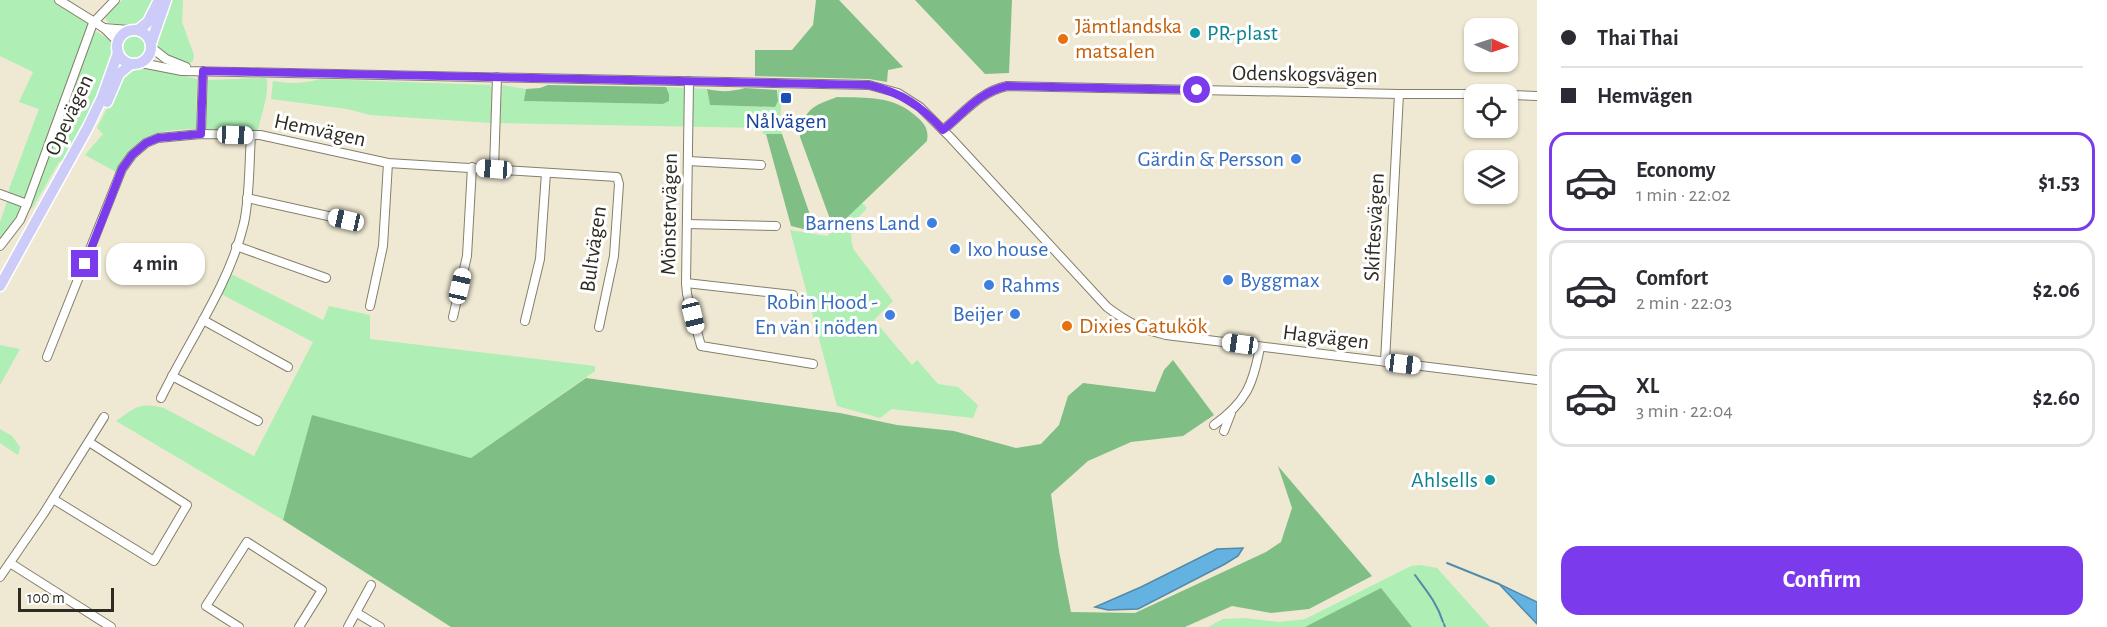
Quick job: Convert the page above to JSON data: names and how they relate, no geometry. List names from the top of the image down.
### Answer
{
  "streets": {
    "main road": ["Opevägen"],
    "street": [
      "Odenskogsvägen",
      "Hemvägen",
      "Mönstervägen",
      "Skiftesvägen",
      "Bultvägen",
      "Hagvägen"
    ]
  },
  "crossings": [
    ["Odenskogsvägen", "Skiftesvägen"],
    ["Odenskogsvägen", "Hagvägen"],
    ["Hemvägen", "Bultvägen"],
    ["Skiftesvägen", "Hagvägen"]
  ],
  "places": {
    "other": [
      "PR-plast",
      "Jämtlandska matsalen",
      "Gärdin & Persson",
      "Barnens Land",
      "Ixo house",
      "Byggmax",
      "Rahms",
      "Beijer",
      "Robin Hood - En vän i nöden",
      "Dixies Gatukök",
      "Ahlsells"
    ],
    "transit": ["Nålvägen"]
  },
  "scale_bar": "100 m",
  "north": "right",
  "page": {
    "banner": ["Thai Thai", "Hemvägen"],
    "list": [
      {
        "name": "Economy",
        "note": "1 min · 22:02",
        "value": "$1.53"
      },
      {
        "name": "Comfort",
        "note": "2 min · 22:03",
        "value": "$2.06"
      },
      {
        "name": "XL",
        "note": "3 min · 22:04",
        "value": "$2.60"
      }
    ],
    "bubble": "4 min",
    "buttons": "Confirm",
    "scale": "100 m"
  }
}
